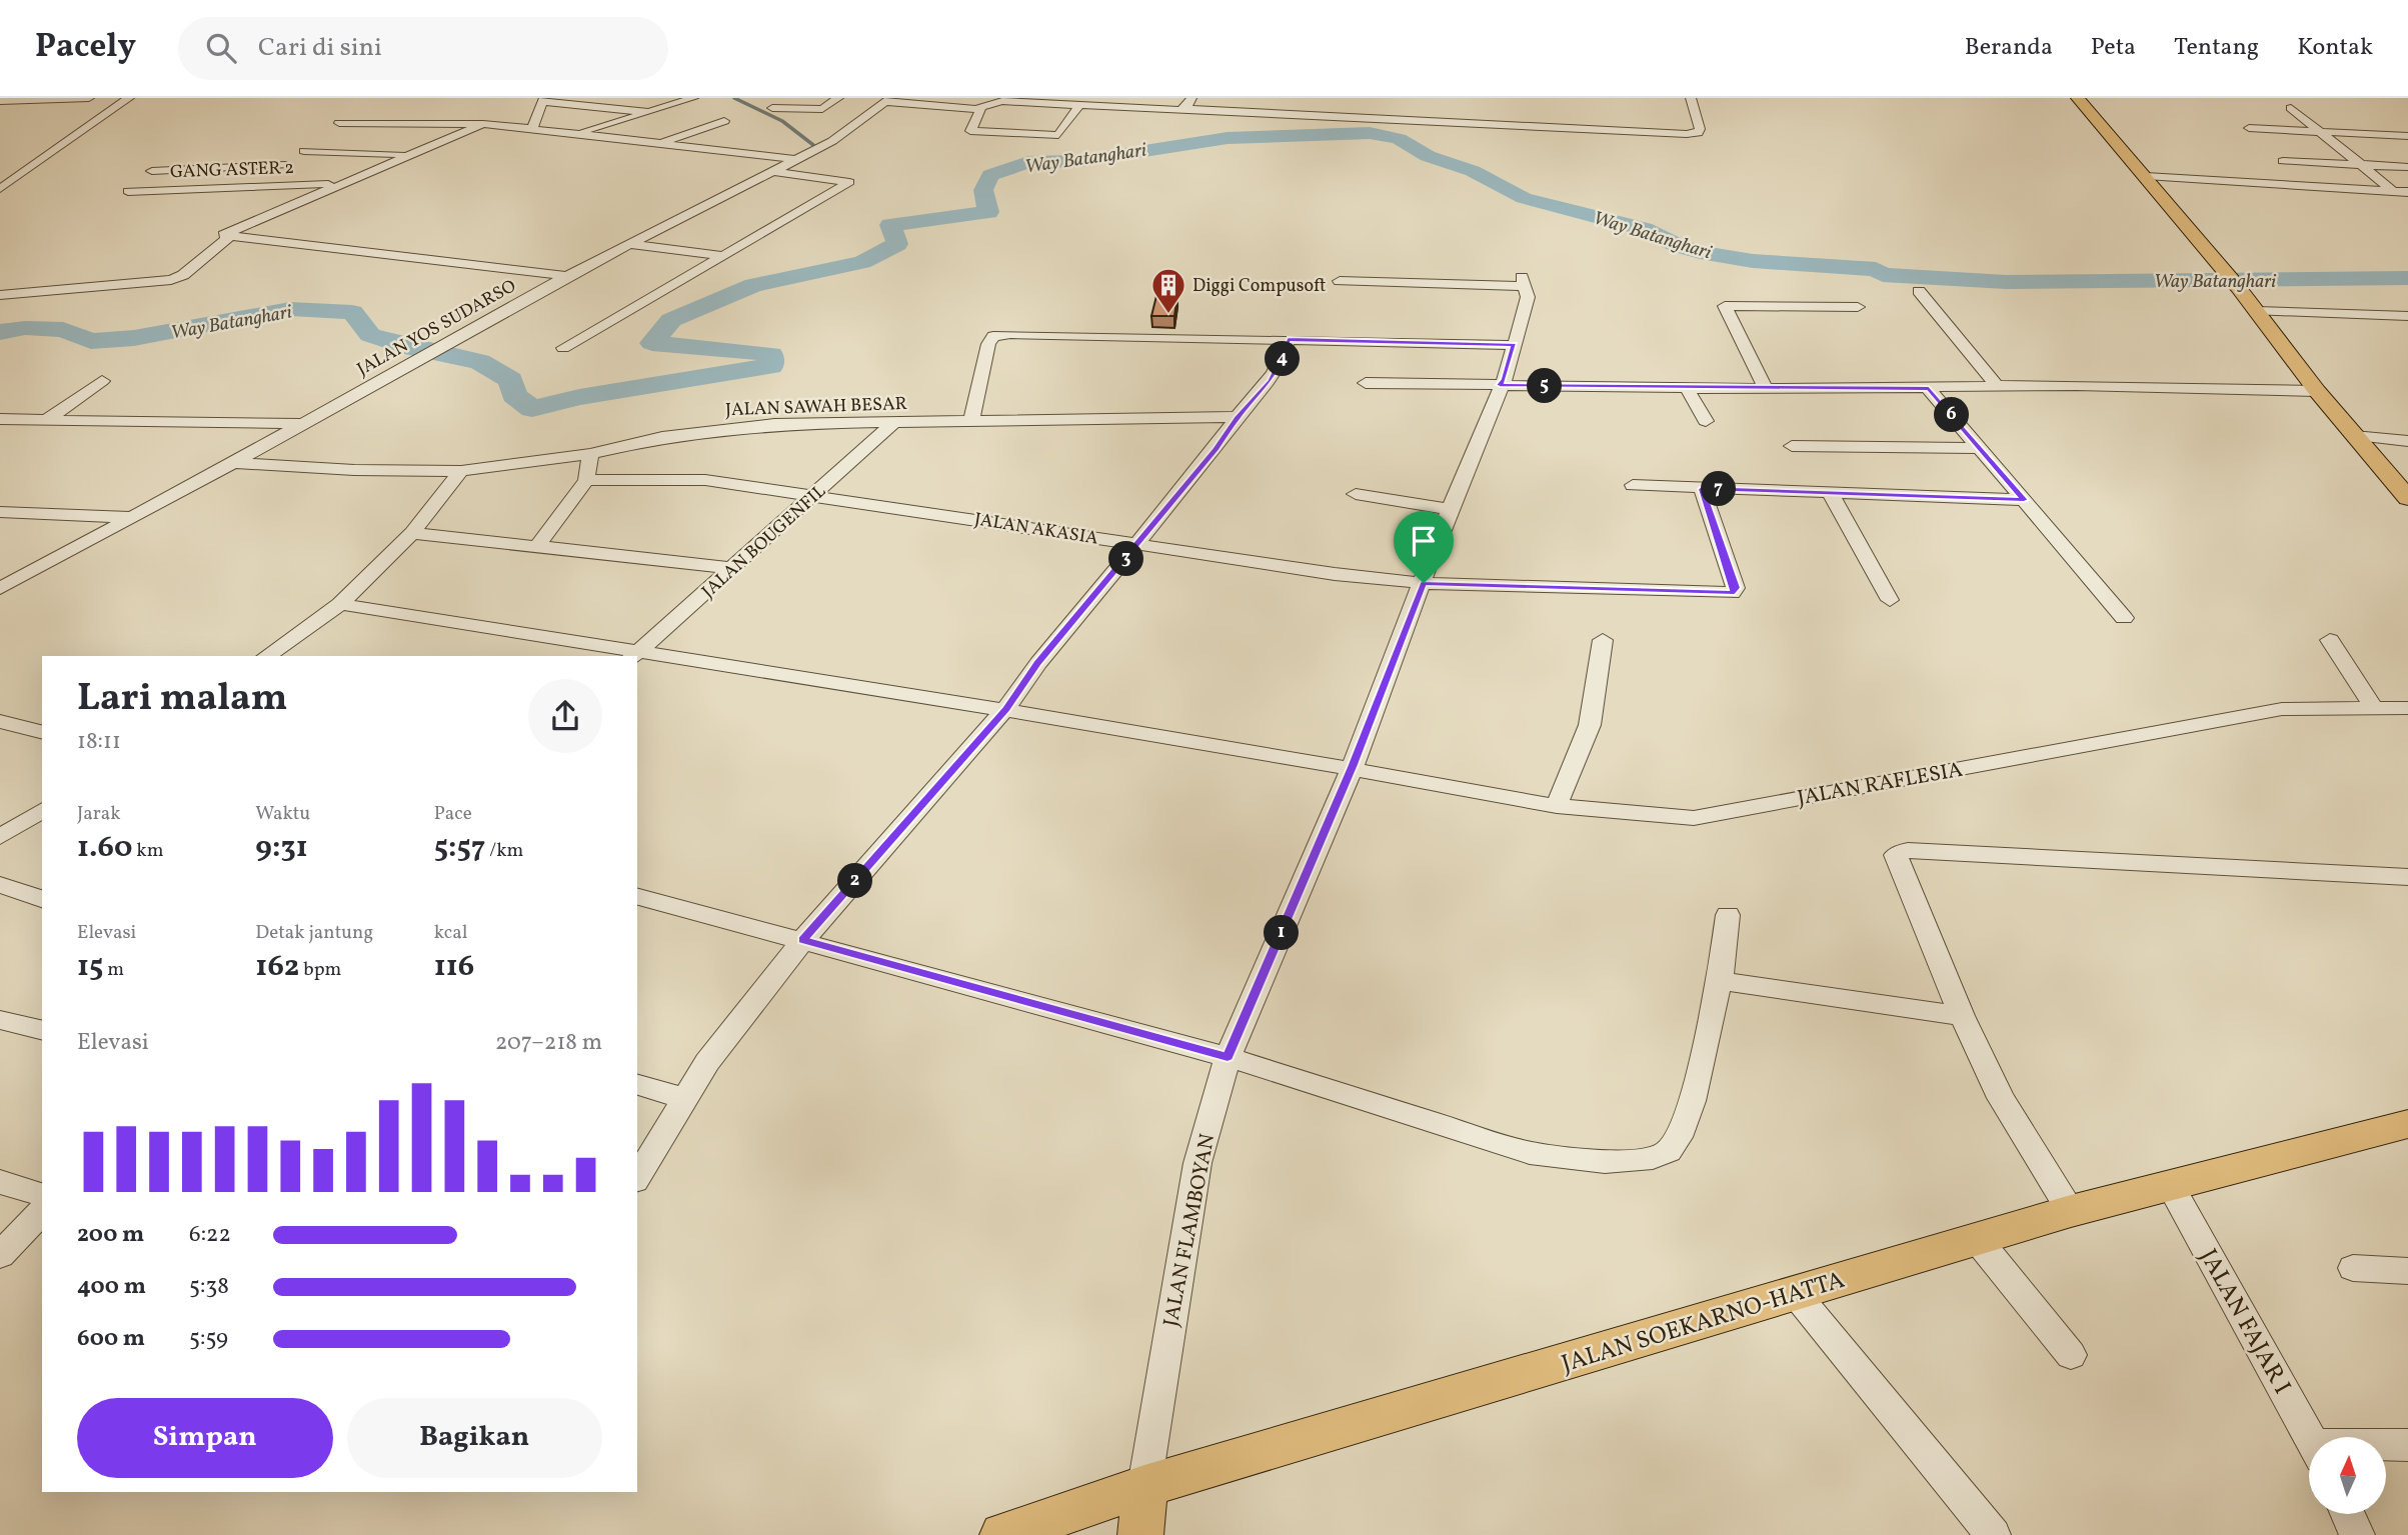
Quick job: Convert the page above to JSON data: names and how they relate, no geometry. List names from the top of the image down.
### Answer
{
  "streets": {
    "main road": ["JALAN SOEKARNO-HATTA"],
    "street": [
      "GANG ASTER 2",
      "JALAN YOS SUDARSO",
      "JALAN SAWAH BESAR",
      "JALAN AKASIA",
      "JALAN BOUGENFIL",
      "JALAN RAFLESIA",
      "JALAN FLAMBOYAN",
      "JALAN FAJAR I"
    ]
  },
  "crossings": [
    ["JALAN YOS SUDARSO", "JALAN SAWAH BESAR"],
    ["JALAN SAWAH BESAR", "JALAN BOUGENFIL"],
    ["JALAN AKASIA", "JALAN BOUGENFIL"],
    ["JALAN AKASIA", "JALAN FLAMBOYAN"],
    ["JALAN BOUGENFIL", "JALAN RAFLESIA"],
    ["JALAN RAFLESIA", "JALAN FLAMBOYAN"],
    ["JALAN FLAMBOYAN", "JALAN SOEKARNO-HATTA"],
    ["JALAN SOEKARNO-HATTA", "JALAN FAJAR I"]
  ],
  "water": ["Way Batanghari"],
  "places": {
    "building": ["Diggi Compusoft"]
  },
  "north": "top",
  "page": {
    "header": "Pacely",
    "search": "Cari di sini",
    "nav": [
      "Beranda",
      "Peta",
      "Tentang",
      "Kontak"
    ],
    "pins": [
      "4",
      "5",
      "6",
      "7",
      "3",
      "2",
      "1"
    ],
    "heading": ["Lari malam", "18:11"],
    "stats": [
      ["Jarak", "1.60 km"],
      ["Waktu", "9:31"],
      ["Pace", "5:57 /km"],
      ["Elevasi", "15 m"],
      ["Detak jantung", "162 bpm"],
      ["kcal", "116"]
    ],
    "chart": ["Elevasi", "207–218 m"],
    "list": [
      {
        "name": "200 m",
        "note": "6:22"
      },
      {
        "name": "400 m",
        "note": "5:38"
      },
      {
        "name": "600 m",
        "note": "5:59"
      }
    ],
    "buttons": ["Simpan", "Bagikan"]
  }
}
